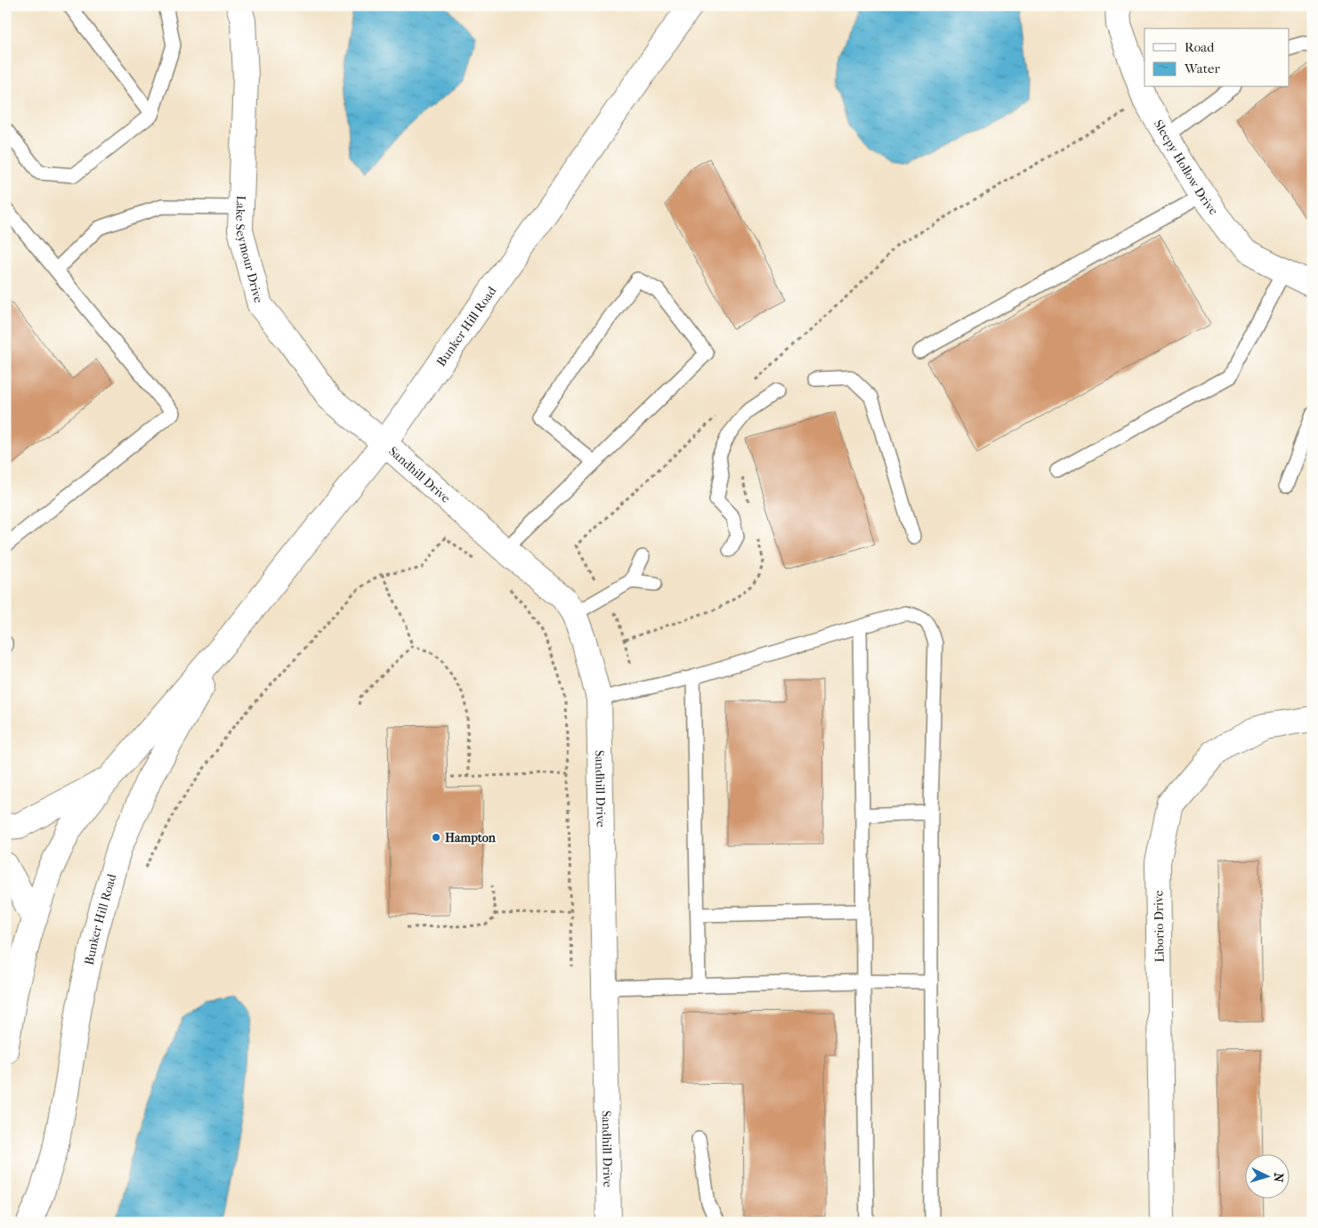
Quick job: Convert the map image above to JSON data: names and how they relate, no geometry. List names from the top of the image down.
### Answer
{
  "streets": {
    "street": [
      "Sleepy Hollow Drive",
      "Lake Seymour Drive",
      "Bunker Hill Road",
      "Sandhill Drive",
      "Liborio Drive"
    ]
  },
  "crossings": [
    ["Lake Seymour Drive", "Bunker Hill Road"],
    ["Lake Seymour Drive", "Sandhill Drive"],
    ["Bunker Hill Road", "Sandhill Drive"]
  ],
  "places": ["Hampton"],
  "legend": ["Road", "Water"],
  "north": "right"
}
